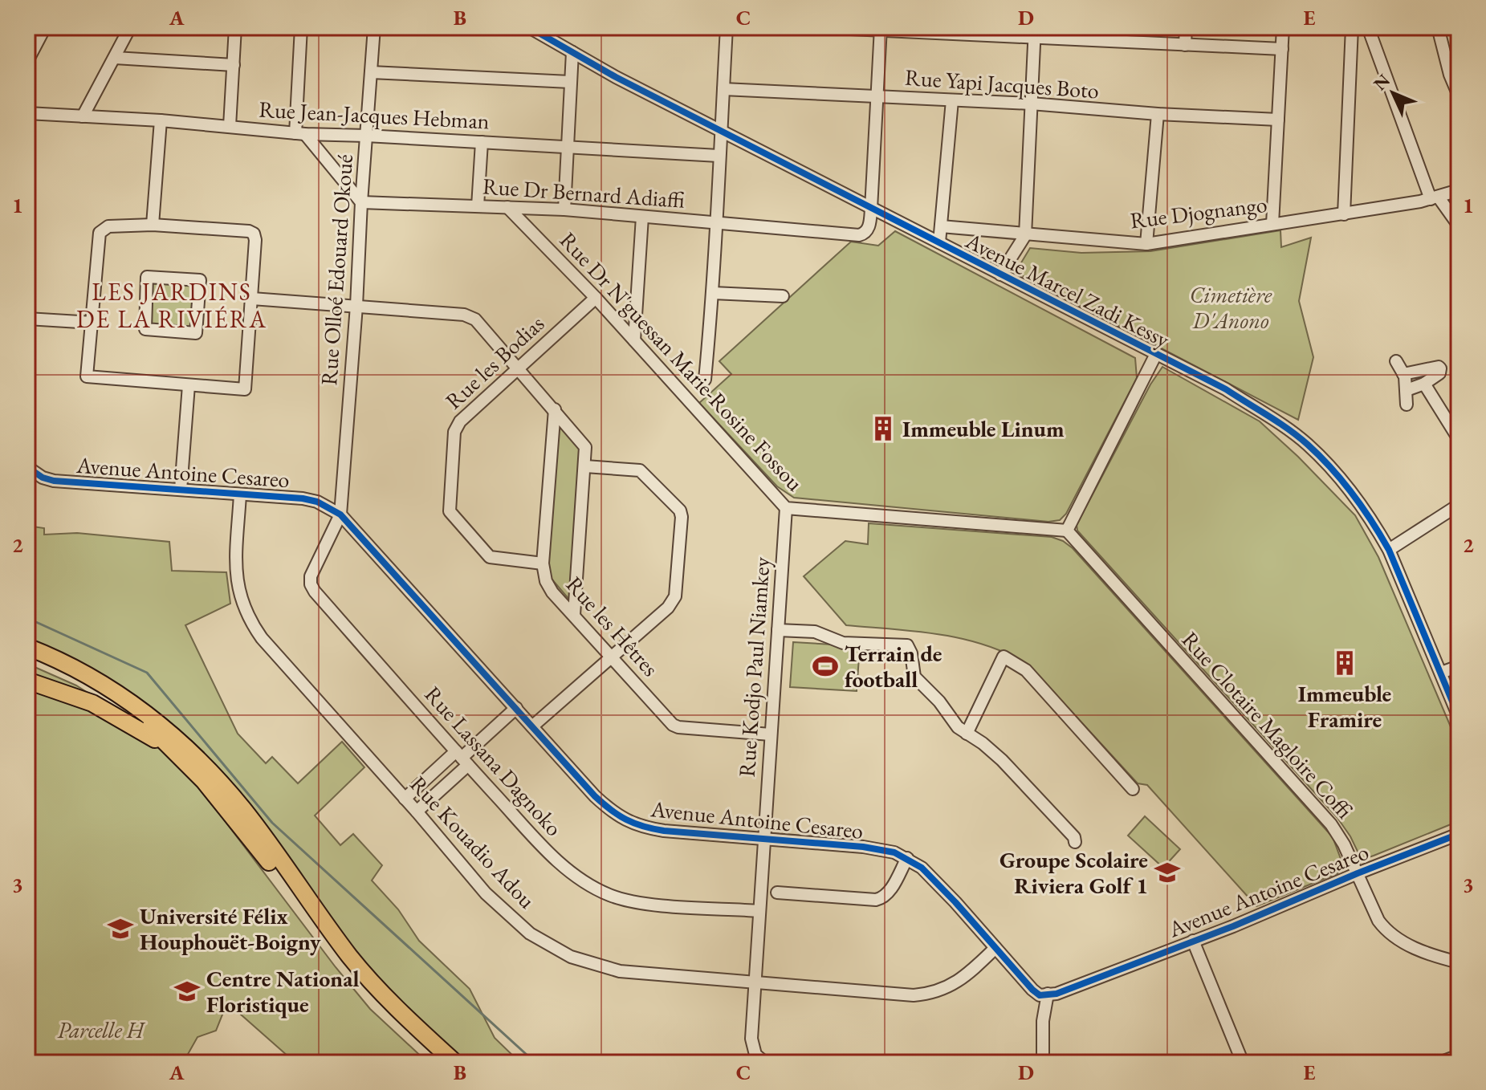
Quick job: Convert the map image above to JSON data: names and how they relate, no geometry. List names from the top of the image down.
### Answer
{
  "streets": {
    "street": [
      "Rue Yapi Jacques Boto",
      "Rue Jean-Jacques Hebman",
      "Rue Dr Bernard Adiaffi",
      "Rue Djognango",
      "Rue Olloé Edouard Okoué",
      "Avenue Marcel Zadi Kessy",
      "Rue Dr N'guessan Marie-Rosine Fossou",
      "Rue les Bodias",
      "Avenue Antoine Cesareo",
      "Rue les Hêtres",
      "Rue Kodjo Paul Niamkey",
      "Rue Clotaire Magloire Coffi",
      "Rue Lassana Dagnoko",
      "Rue Kouadio Adou"
    ]
  },
  "crossings": [
    ["Rue Jean-Jacques Hebman", "Rue Olloé Edouard Okoué"],
    ["Rue Dr Bernard Adiaffi", "Rue Olloé Edouard Okoué"],
    ["Rue Dr Bernard Adiaffi", "Avenue Marcel Zadi Kessy"],
    ["Rue Dr Bernard Adiaffi", "Rue Dr N'guessan Marie-Rosine Fossou"],
    ["Rue Olloé Edouard Okoué", "Avenue Antoine Cesareo"],
    ["Rue Olloé Edouard Okoué", "Rue Lassana Dagnoko"],
    ["Rue Dr N'guessan Marie-Rosine Fossou", "Rue les Bodias"],
    ["Rue Dr N'guessan Marie-Rosine Fossou", "Rue Kodjo Paul Niamkey"],
    ["Rue Dr N'guessan Marie-Rosine Fossou", "Rue Clotaire Magloire Coffi"],
    ["Rue les Bodias", "Rue les Hêtres"],
    ["Avenue Antoine Cesareo", "Rue Kodjo Paul Niamkey"],
    ["Avenue Antoine Cesareo", "Rue Clotaire Magloire Coffi"],
    ["Avenue Antoine Cesareo", "Rue Lassana Dagnoko"],
    ["Avenue Antoine Cesareo", "Rue Kouadio Adou"],
    ["Rue les Hêtres", "Rue Kodjo Paul Niamkey"],
    ["Rue Kodjo Paul Niamkey", "Rue Lassana Dagnoko"],
    ["Rue Kodjo Paul Niamkey", "Rue Kouadio Adou"]
  ],
  "districts": ["LES JARDINS DE LA RIVIÉRA"],
  "parks": ["Cimetière D'Anono", "Parcelle H"],
  "places": {
    "building": ["Immeuble Linum", "Immeuble Framire"],
    "sports": ["Terrain de football"],
    "school or university": ["Groupe Scolaire Riviera Golf 1", "Université Félix Houphouët-Boigny", "Centre National Floristique"]
  },
  "north": "top left",
  "grid": {
    "columns": [
      "A",
      "B",
      "C",
      "D",
      "E"
    ],
    "rows": ["1", "2", "3"]
  }
}
